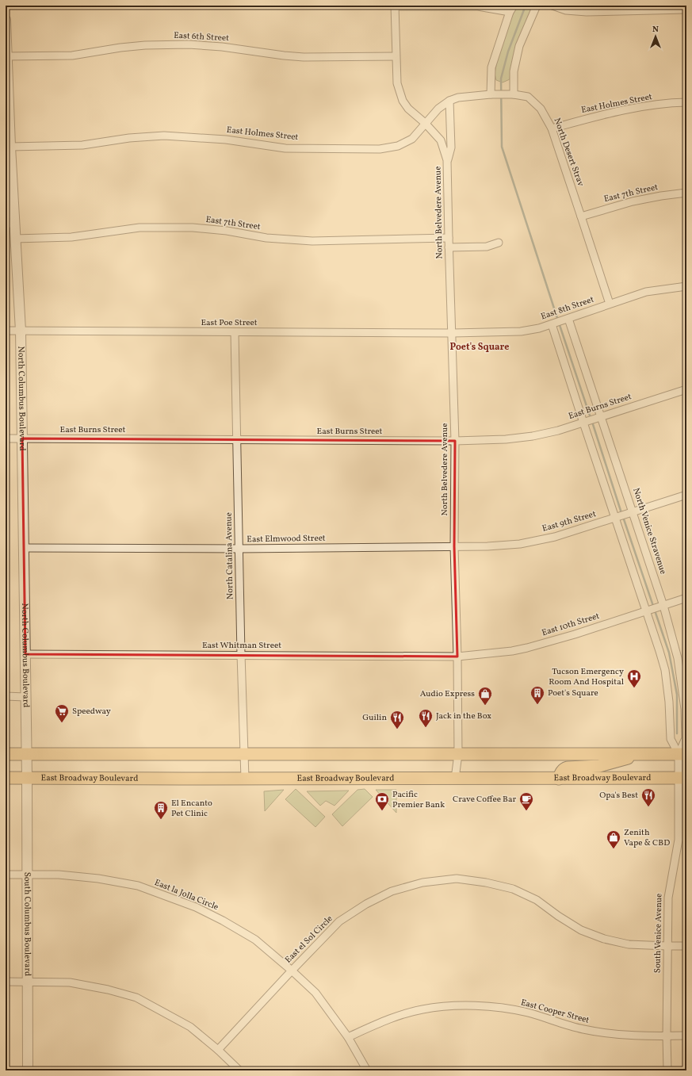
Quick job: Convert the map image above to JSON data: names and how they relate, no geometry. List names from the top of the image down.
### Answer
{
  "streets": {
    "main road": ["East Broadway Boulevard"],
    "street": [
      "East 6th Street",
      "East Holmes Street",
      "North Desert Strav",
      "East 7th Street",
      "North Belvedere Avenue",
      "East 8th Street",
      "East Poe Street",
      "North Columbus Boulevard",
      "East Burns Street",
      "East 9th Street",
      "North Venice Stravenue",
      "East Elmwood Street",
      "North Catalina Avenue",
      "East 10th Street",
      "East Whitman Street",
      "East la Jolla Circle",
      "South Columbus Boulevard",
      "South Venice Avenue",
      "East el Sol Circle",
      "East Cooper Street"
    ]
  },
  "crossings": [
    ["East 6th Street", "North Belvedere Avenue"],
    ["East 6th Street", "North Columbus Boulevard"],
    ["East Holmes Street", "North Desert Strav"],
    ["East Holmes Street", "North Belvedere Avenue"],
    ["East Holmes Street", "North Columbus Boulevard"],
    ["North Desert Strav", "East 7th Street"],
    ["North Desert Strav", "East 8th Street"],
    ["East 7th Street", "North Belvedere Avenue"],
    ["East 7th Street", "North Columbus Boulevard"],
    ["North Belvedere Avenue", "East 8th Street"],
    ["North Belvedere Avenue", "East Poe Street"],
    ["North Belvedere Avenue", "East Burns Street"],
    ["North Belvedere Avenue", "East 9th Street"],
    ["North Belvedere Avenue", "East Elmwood Street"],
    ["North Belvedere Avenue", "East 10th Street"],
    ["North Belvedere Avenue", "East Whitman Street"],
    ["North Belvedere Avenue", "East Broadway Boulevard"],
    ["East 8th Street", "East Poe Street"],
    ["East 8th Street", "North Venice Stravenue"],
    ["East Poe Street", "North Columbus Boulevard"],
    ["East Poe Street", "North Catalina Avenue"],
    ["North Columbus Boulevard", "East Burns Street"],
    ["North Columbus Boulevard", "East Elmwood Street"],
    ["North Columbus Boulevard", "East Whitman Street"],
    ["North Columbus Boulevard", "East Broadway Boulevard"],
    ["North Columbus Boulevard", "South Columbus Boulevard"],
    ["East Burns Street", "North Venice Stravenue"],
    ["East Burns Street", "North Catalina Avenue"],
    ["East 9th Street", "North Venice Stravenue"],
    ["East 9th Street", "East Elmwood Street"],
    ["North Venice Stravenue", "East 10th Street"],
    ["North Venice Stravenue", "East Broadway Boulevard"],
    ["North Venice Stravenue", "South Venice Avenue"],
    ["East Elmwood Street", "North Catalina Avenue"],
    ["North Catalina Avenue", "East Whitman Street"],
    ["North Catalina Avenue", "East Broadway Boulevard"],
    ["East 10th Street", "East Whitman Street"],
    ["East Broadway Boulevard", "South Columbus Boulevard"],
    ["East Broadway Boulevard", "South Venice Avenue"],
    ["East la Jolla Circle", "South Columbus Boulevard"],
    ["East la Jolla Circle", "East el Sol Circle"],
    ["East la Jolla Circle", "East Cooper Street"],
    ["South Venice Avenue", "East el Sol Circle"],
    ["South Venice Avenue", "East Cooper Street"]
  ],
  "districts": ["Poet's Square"],
  "places": {
    "hospital": ["Tucson Emergency Room And Hospital"],
    "building": ["Poet's Square", "El Encanto Pet Clinic"],
    "shop": ["Audio Express", "Zenith Vape & CBD"],
    "supermarket": ["Speedway"],
    "restaurant": ["Jack in the Box", "Guilin", "Opa's Best"],
    "bank": ["Pacific Premier Bank"],
    "cafe": ["Crave Coffee Bar"]
  },
  "north": "top"
}
